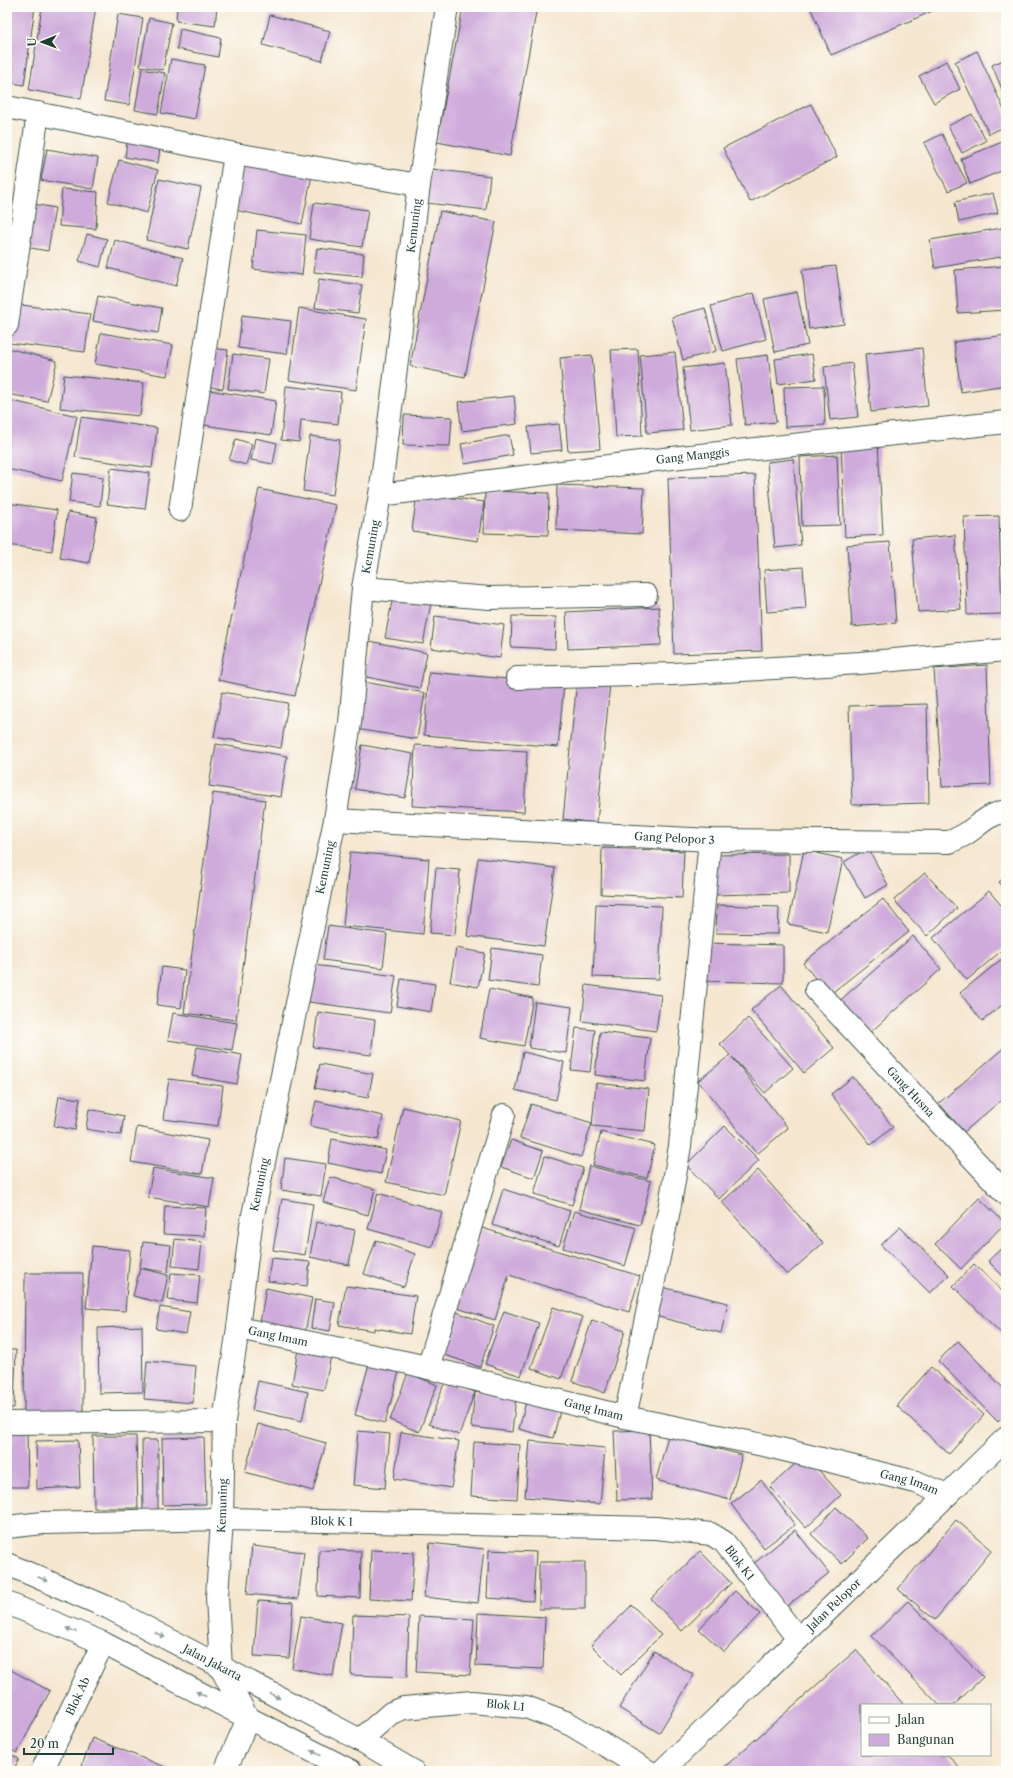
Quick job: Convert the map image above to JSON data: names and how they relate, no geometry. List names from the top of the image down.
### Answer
{
  "streets": {
    "street": [
      "Kemuning",
      "Gang Manggis",
      "Gang Pelopor 3",
      "Gang Husna",
      "Gang Imam",
      "Blok K 1",
      "Blok K1",
      "Jalan Pelopor",
      "Jalan Jakarta",
      "Blok Ab",
      "Blok L1"
    ]
  },
  "crossings": [
    ["Kemuning", "Gang Manggis"],
    ["Kemuning", "Gang Pelopor 3"],
    ["Kemuning", "Gang Imam"],
    ["Kemuning", "Blok K 1"],
    ["Kemuning", "Jalan Jakarta"],
    ["Gang Imam", "Jalan Pelopor"],
    ["Blok K 1", "Blok K1"],
    ["Blok K1", "Jalan Pelopor"],
    ["Jalan Jakarta", "Blok L1"]
  ],
  "legend": ["Jalan", "Bangunan"],
  "scale_bar": "20 m",
  "north": "left"
}
